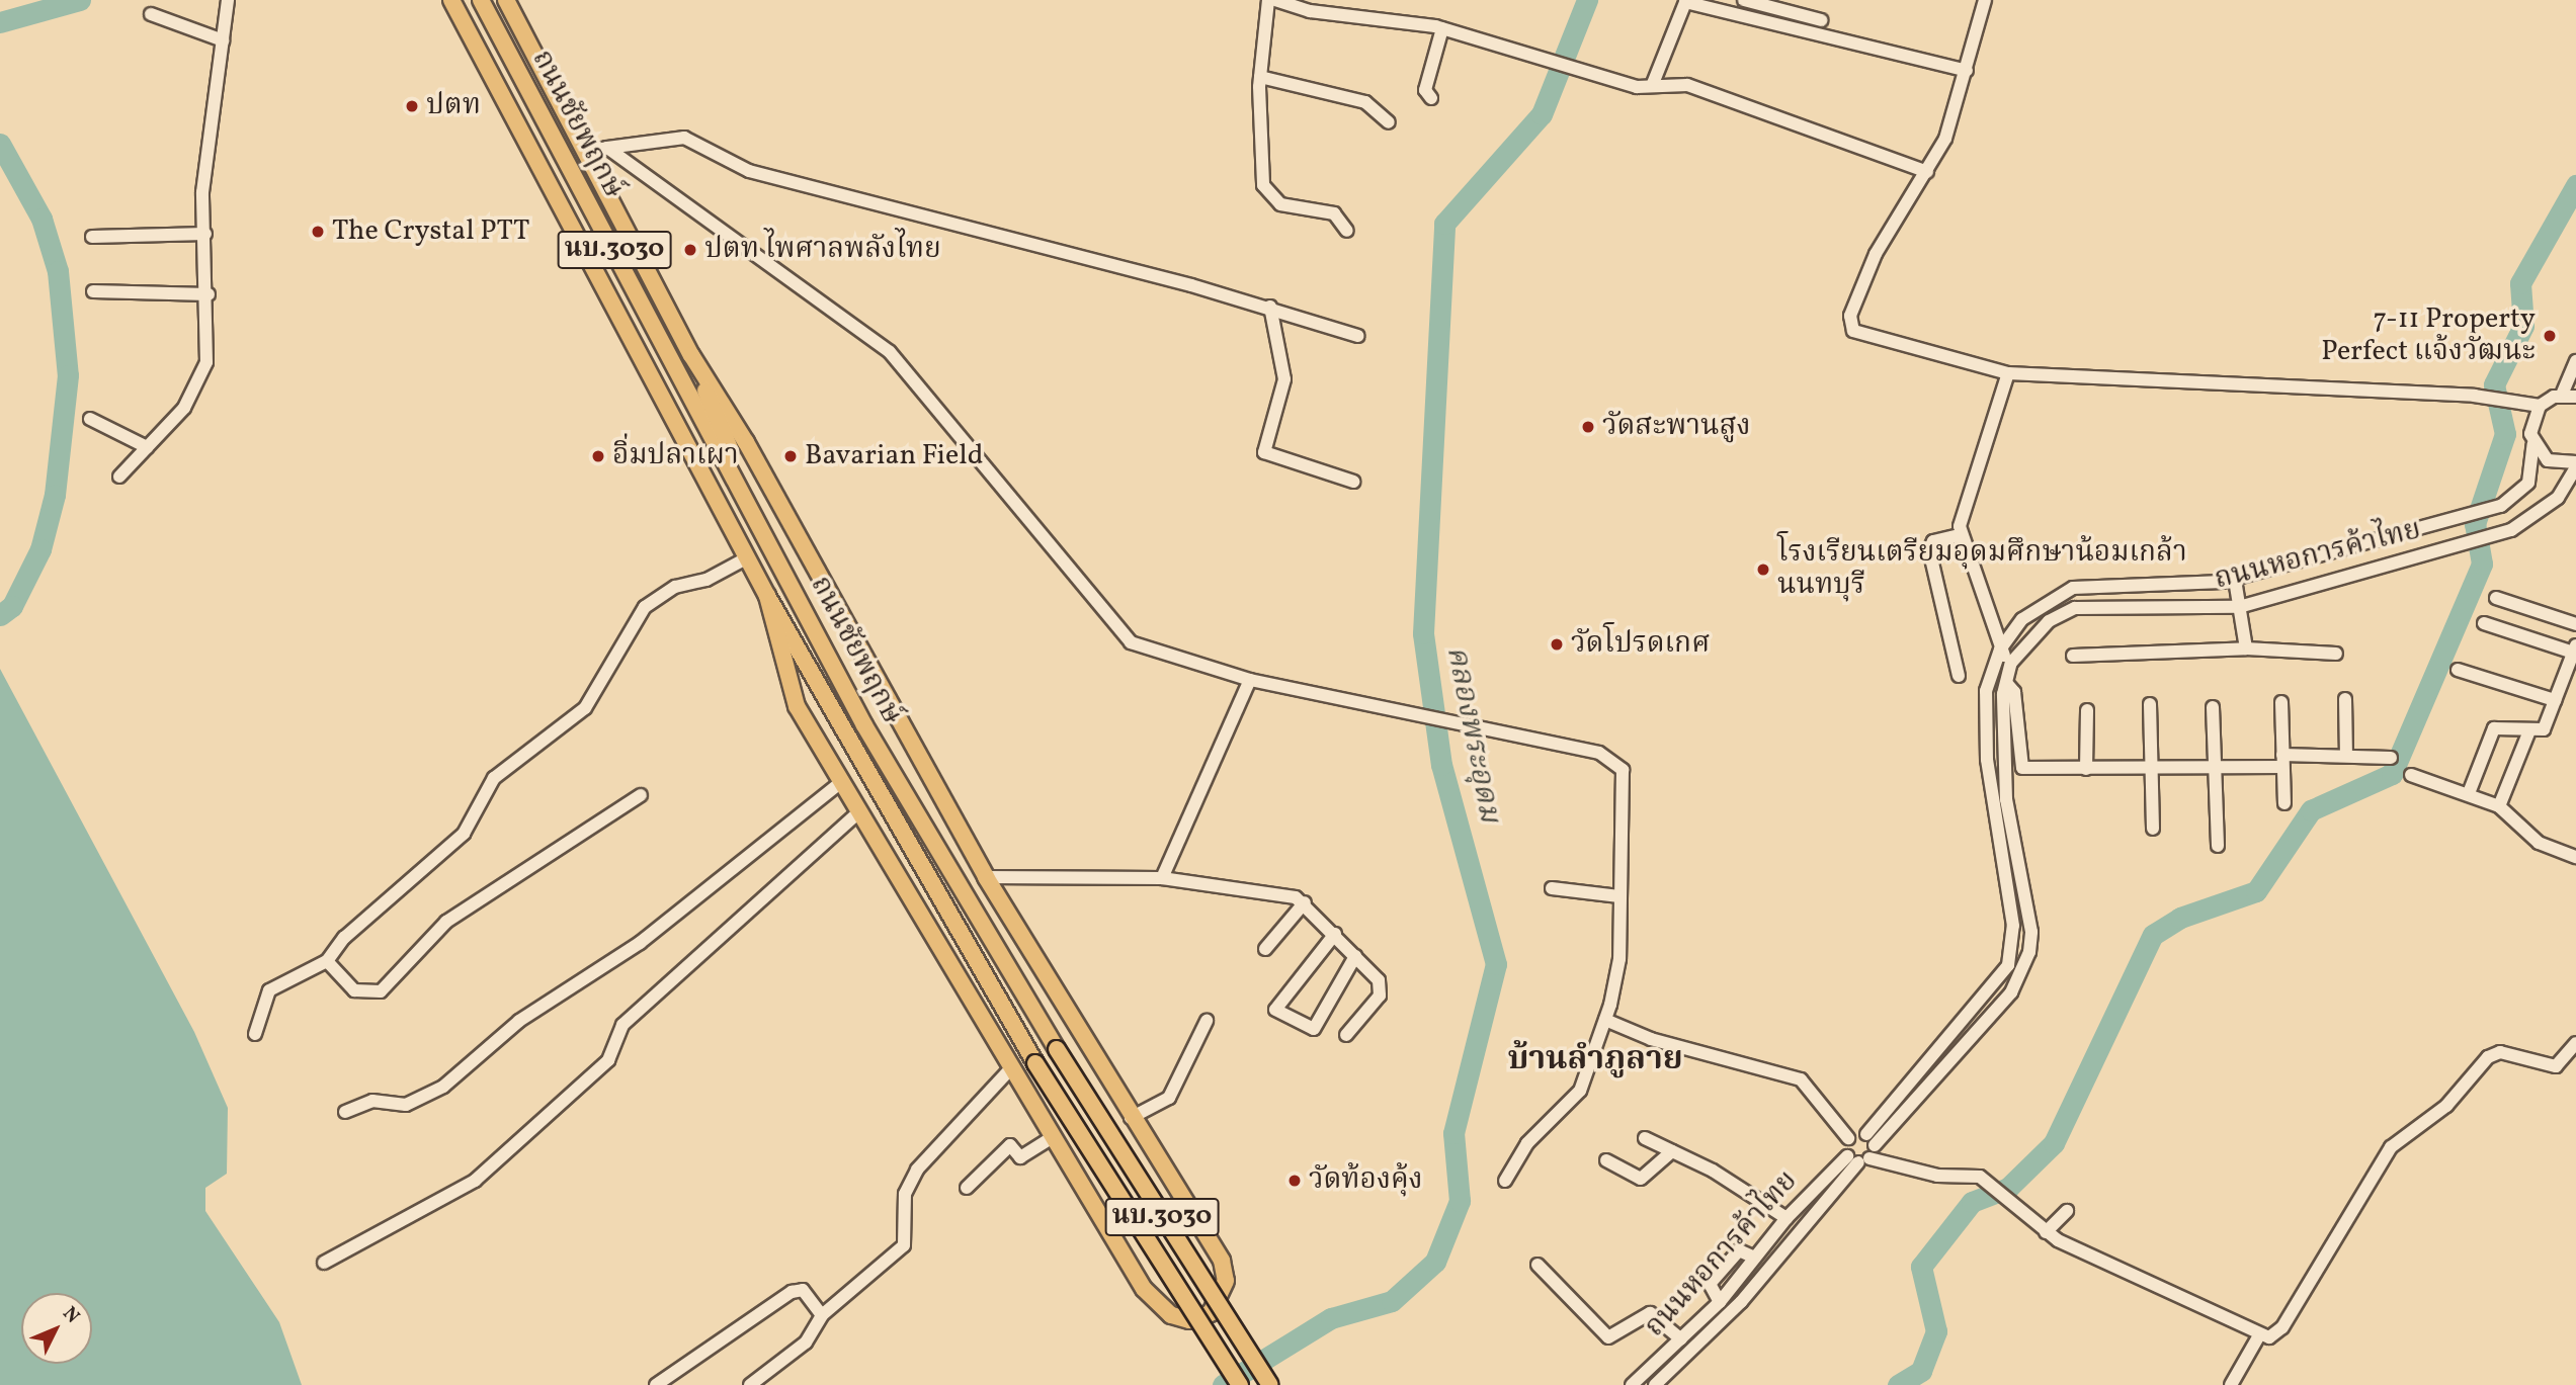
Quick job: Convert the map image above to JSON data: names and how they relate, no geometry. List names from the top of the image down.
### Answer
{
  "streets": {
    "main road": ["ถนนชัยพฤกษ์", "นบ.3030"],
    "street": ["ถนนหอการค้าไทย"]
  },
  "districts": ["บ้านลำภูลาย"],
  "water": ["คลองพระอุดม"],
  "places": [
    "ปตท",
    "The Crystal PTT",
    "ปตท ไพศาลพลังไทย",
    "7-11 Property Perfect แจ้งวัฒนะ",
    "วัดสะพานสูง",
    "อิ่มปลาเผา",
    "Bavarian Field",
    "โรงเรียนเตรียมอุดมศึกษาน้อมเกล้า นนทบุรี",
    "วัดโปรดเกศ",
    "วัดท้องคุ้ง"
  ],
  "north": "top right"
}
